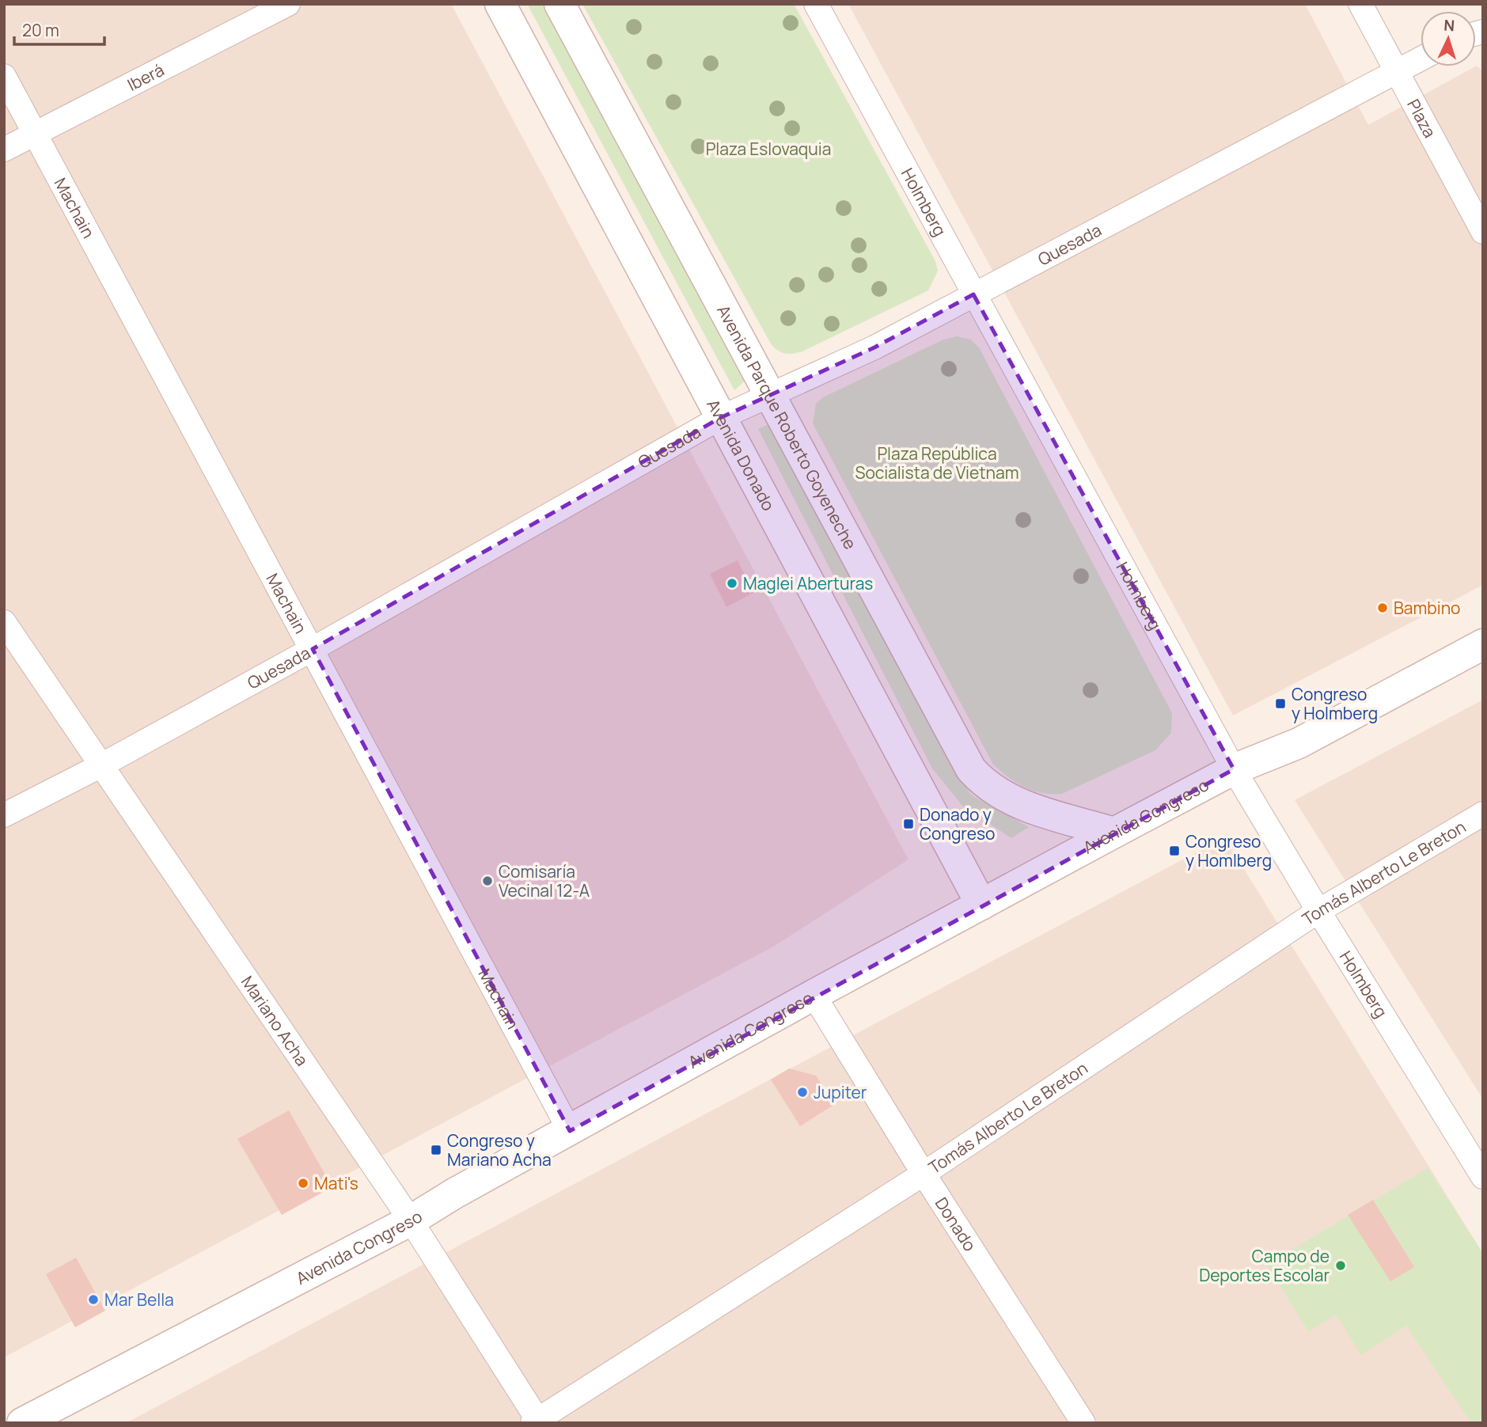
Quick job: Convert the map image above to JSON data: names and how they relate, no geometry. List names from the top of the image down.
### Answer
{
  "streets": {
    "main road": ["Avenida Parque Roberto Goyeneche", "Avenida Donado", "Avenida Congreso"],
    "street": [
      "Iberá",
      "Plaza",
      "Holmberg",
      "Machain",
      "Quesada",
      "Tomás Alberto Le Breton",
      "Mariano Acha",
      "Donado"
    ]
  },
  "crossings": [
    ["Iberá", "Machain"],
    ["Plaza", "Quesada"],
    ["Holmberg", "Quesada"],
    ["Holmberg", "Avenida Congreso"],
    ["Holmberg", "Tomás Alberto Le Breton"],
    ["Machain", "Quesada"],
    ["Machain", "Avenida Congreso"],
    ["Quesada", "Avenida Parque Roberto Goyeneche"],
    ["Quesada", "Avenida Donado"],
    ["Quesada", "Mariano Acha"],
    ["Avenida Parque Roberto Goyeneche", "Avenida Congreso"],
    ["Avenida Donado", "Avenida Congreso"],
    ["Avenida Congreso", "Mariano Acha"],
    ["Avenida Congreso", "Donado"],
    ["Tomás Alberto Le Breton", "Mariano Acha"],
    ["Tomás Alberto Le Breton", "Donado"]
  ],
  "parks": ["Plaza Eslovaquia", "Plaza República Socialista de Vietnam"],
  "places": {
    "other": [
      "Maglei Aberturas",
      "Bambino",
      "Comisaría Vecinal 12-A",
      "Jupiter",
      "Mati's",
      "Campo de Deportes Escolar",
      "Mar Bella"
    ],
    "transit": [
      "Congreso y Holmberg",
      "Donado y Congreso",
      "Congreso y Homlberg",
      "Congreso y Mariano Acha"
    ]
  },
  "scale_bar": "20 m",
  "north": "top"
}
